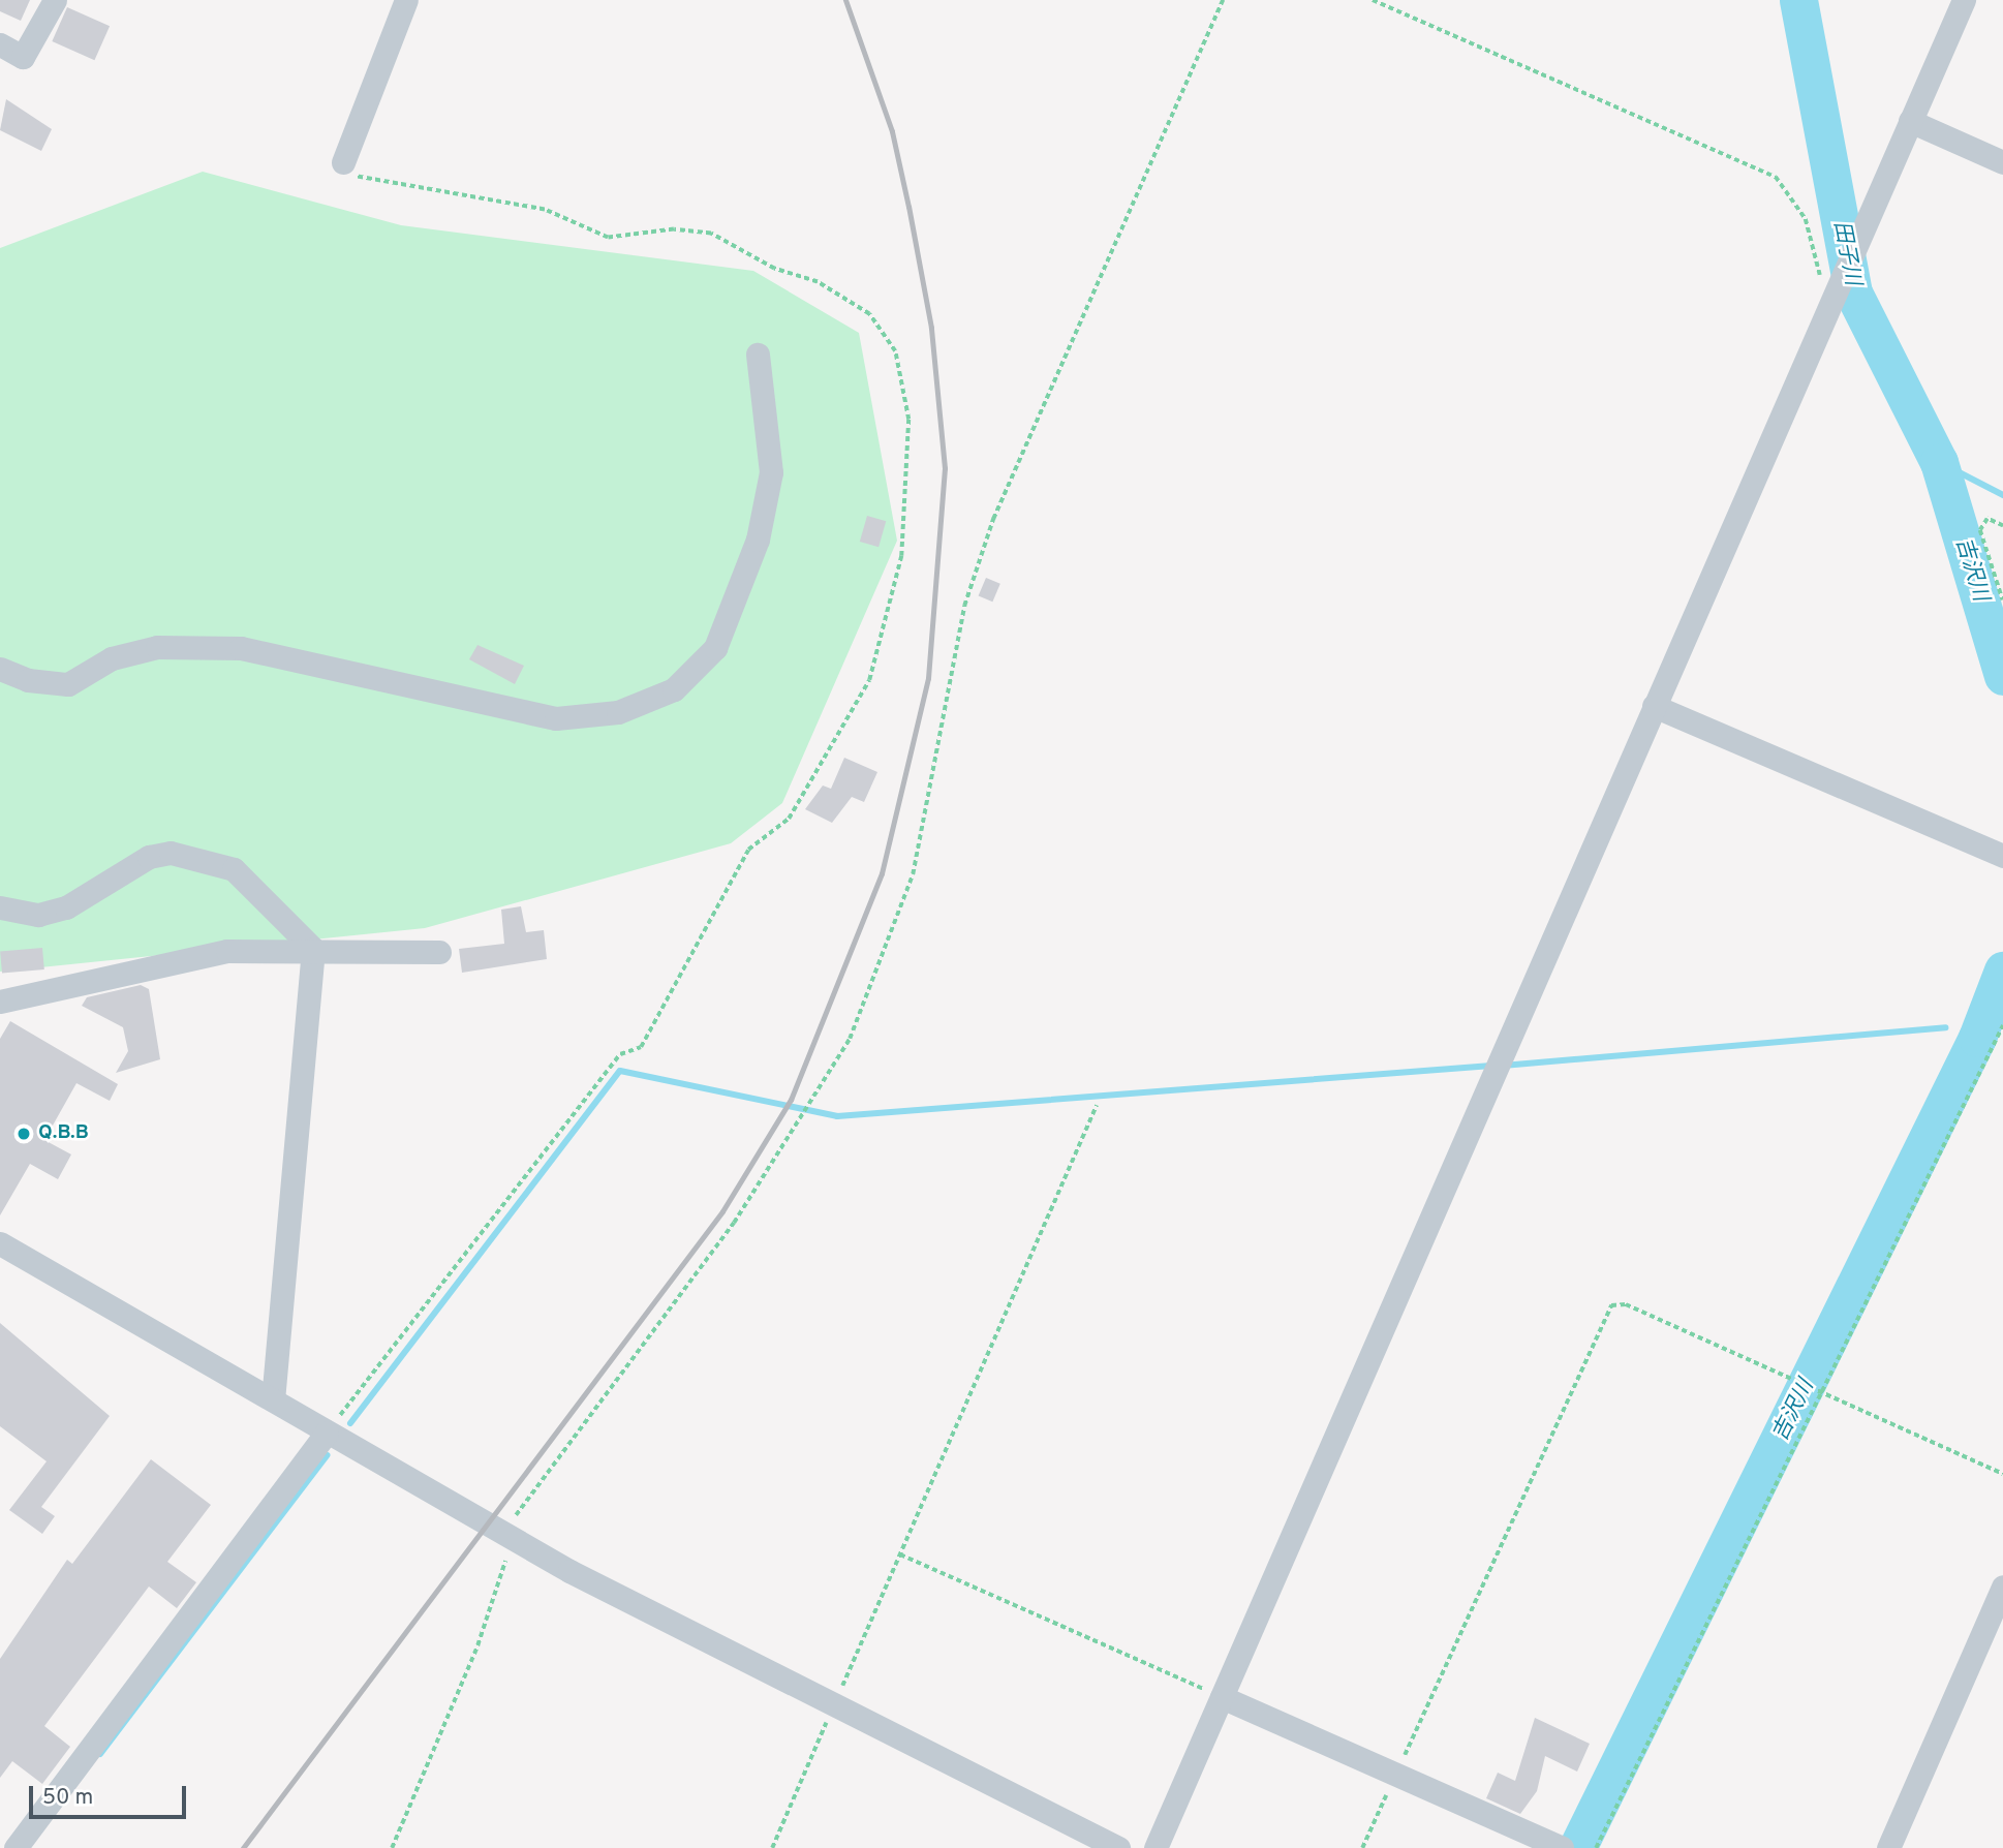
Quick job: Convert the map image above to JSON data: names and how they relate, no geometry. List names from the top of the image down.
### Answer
{
  "water": ["田子川", "吉沢川"],
  "places": ["Q.B.B"],
  "scale_bar": "50 m"
}
